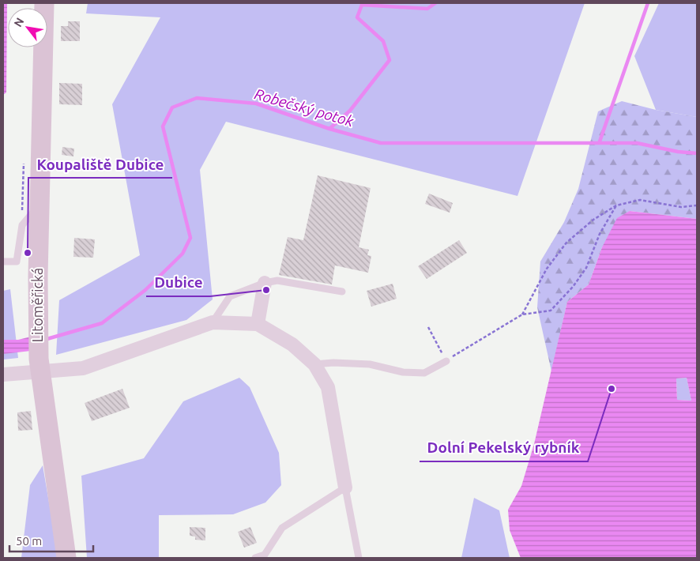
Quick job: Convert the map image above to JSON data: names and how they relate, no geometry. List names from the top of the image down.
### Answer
{
  "streets": {
    "street": ["Litoměřická"]
  },
  "water": ["Robečský potok"],
  "places": ["Koupaliště Dubice", "Dubice", "Dolní Pekelský rybník"],
  "scale_bar": "50 m",
  "north": "top left"
}
